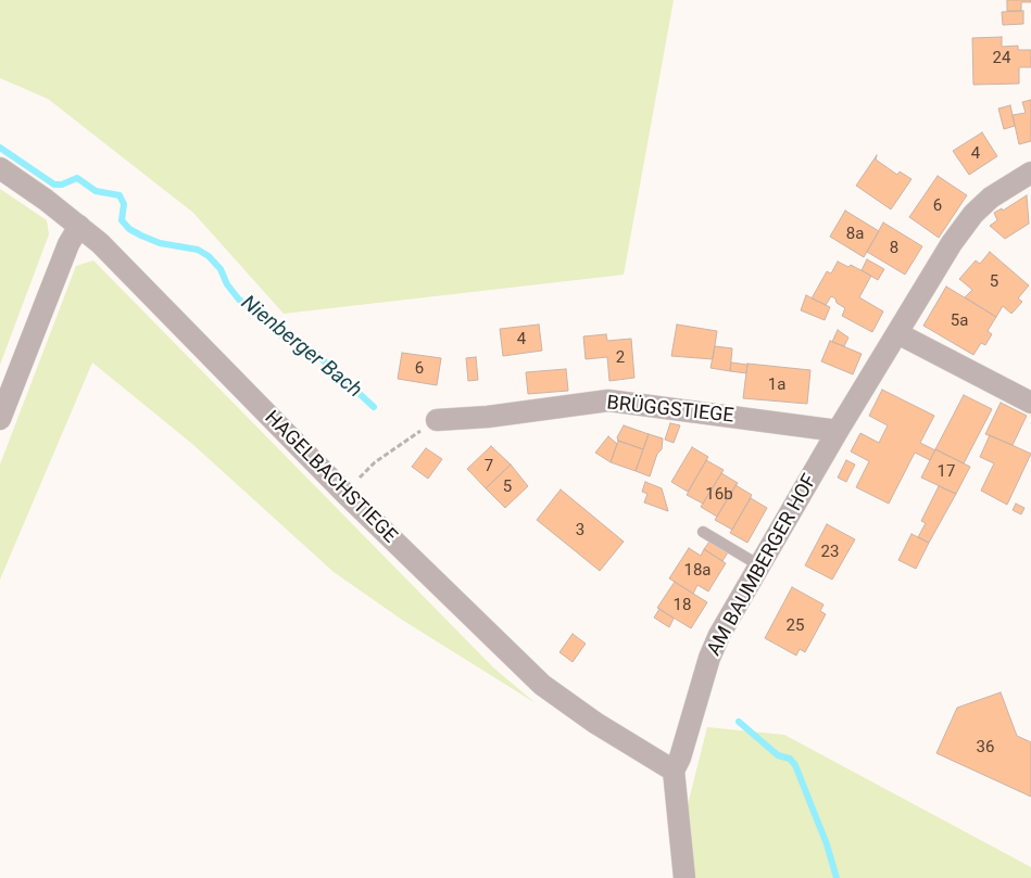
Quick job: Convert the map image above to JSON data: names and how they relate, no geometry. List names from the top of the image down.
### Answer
{
  "streets": {
    "street": ["BRÜGGSTIEGE", "HAGELBACHSTIEGE", "AM BAUMBERGER HOF"]
  },
  "crossings": [
    ["BRÜGGSTIEGE", "AM BAUMBERGER HOF"],
    ["HAGELBACHSTIEGE", "AM BAUMBERGER HOF"]
  ],
  "water": ["Nienberger Bach"],
  "house_numbers": [
    "24",
    "4",
    "6",
    "8a",
    "8",
    "5",
    "5a",
    "4",
    "2",
    "6",
    "1a",
    "7",
    "17",
    "5",
    "16b",
    "3",
    "23",
    "18a",
    "18",
    "25",
    "36"
  ]
}
